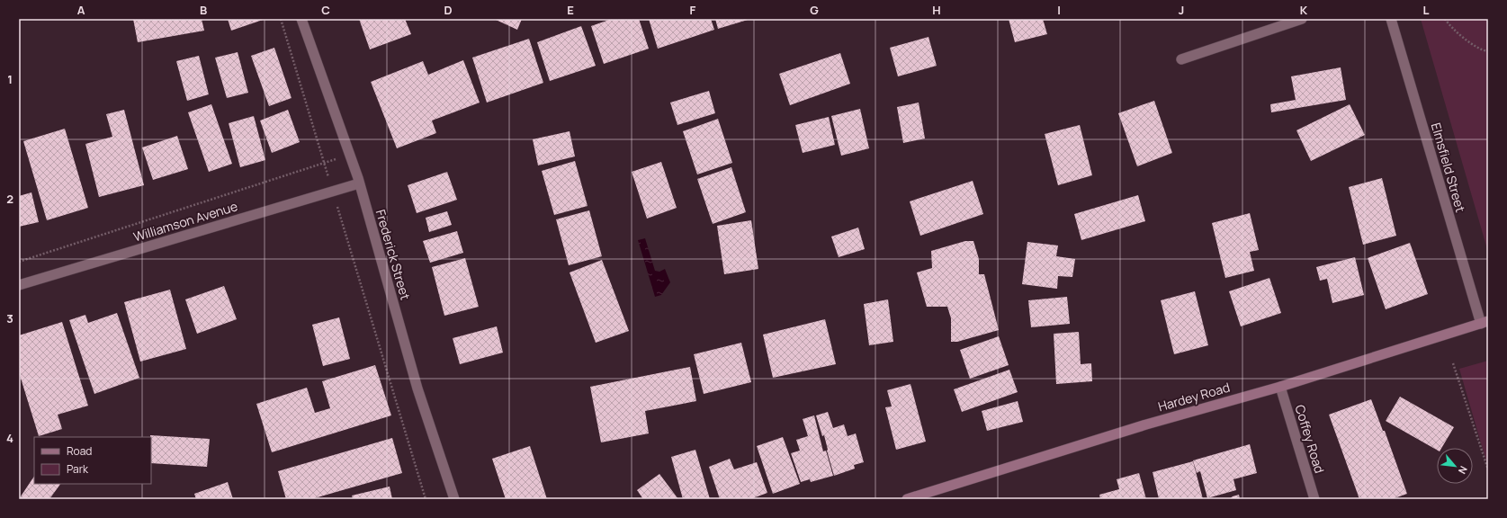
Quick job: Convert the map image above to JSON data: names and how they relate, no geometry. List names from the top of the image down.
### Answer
{
  "streets": {
    "main road": ["Hardey Road"],
    "street": [
      "Elmsfield Street",
      "Williamson Avenue",
      "Frederick Street",
      "Coffey Road"
    ]
  },
  "crossings": [
    ["Elmsfield Street", "Hardey Road"],
    ["Williamson Avenue", "Frederick Street"],
    ["Hardey Road", "Coffey Road"]
  ],
  "legend": ["Road", "Park"],
  "north": "bottom right",
  "grid": {
    "columns": [
      "A",
      "B",
      "C",
      "D",
      "E",
      "F",
      "G",
      "H",
      "I",
      "J",
      "K",
      "L"
    ],
    "rows": [
      "1",
      "2",
      "3",
      "4"
    ]
  }
}
